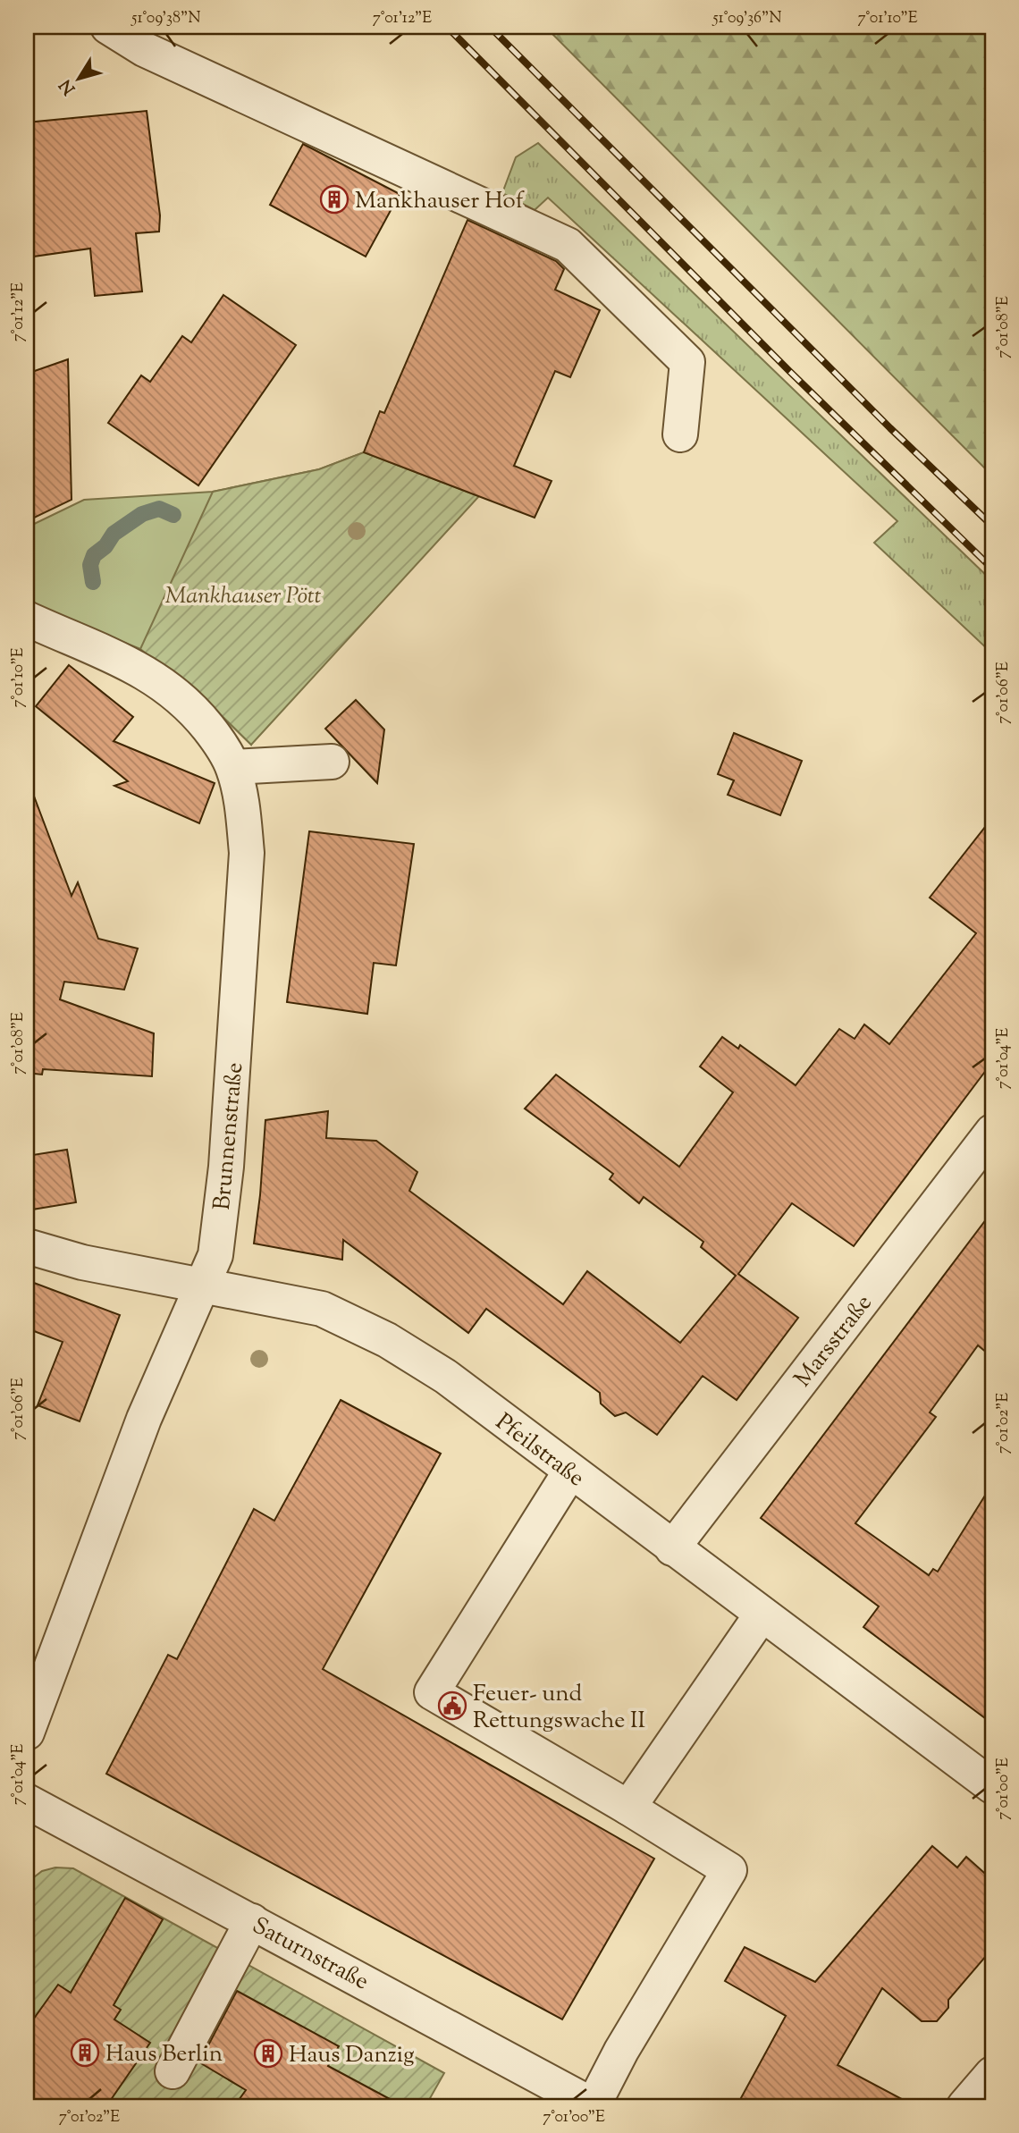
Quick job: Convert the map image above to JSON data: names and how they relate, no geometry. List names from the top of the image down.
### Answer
{
  "streets": {
    "street": [
      "Brunnenstraße",
      "Marsstraße",
      "Pfeilstraße",
      "Saturnstraße"
    ]
  },
  "crossings": [
    ["Brunnenstraße", "Pfeilstraße"],
    ["Marsstraße", "Pfeilstraße"]
  ],
  "parks": ["Mankhauser Pött"],
  "places": {
    "building": ["Mankhauser Hof", "Haus Berlin", "Haus Danzig"],
    "public building": ["Feuer- und Rettungswache II"]
  },
  "north": "bottom left",
  "coordinates": [
    "51°09'38\"N",
    "7°01'12\"E",
    "51°09'36\"N",
    "7°01'10\"E",
    "7°01'08\"E",
    "7°01'06\"E",
    "7°01'04\"E",
    "7°01'02\"E",
    "7°01'00\"E"
  ]
}
